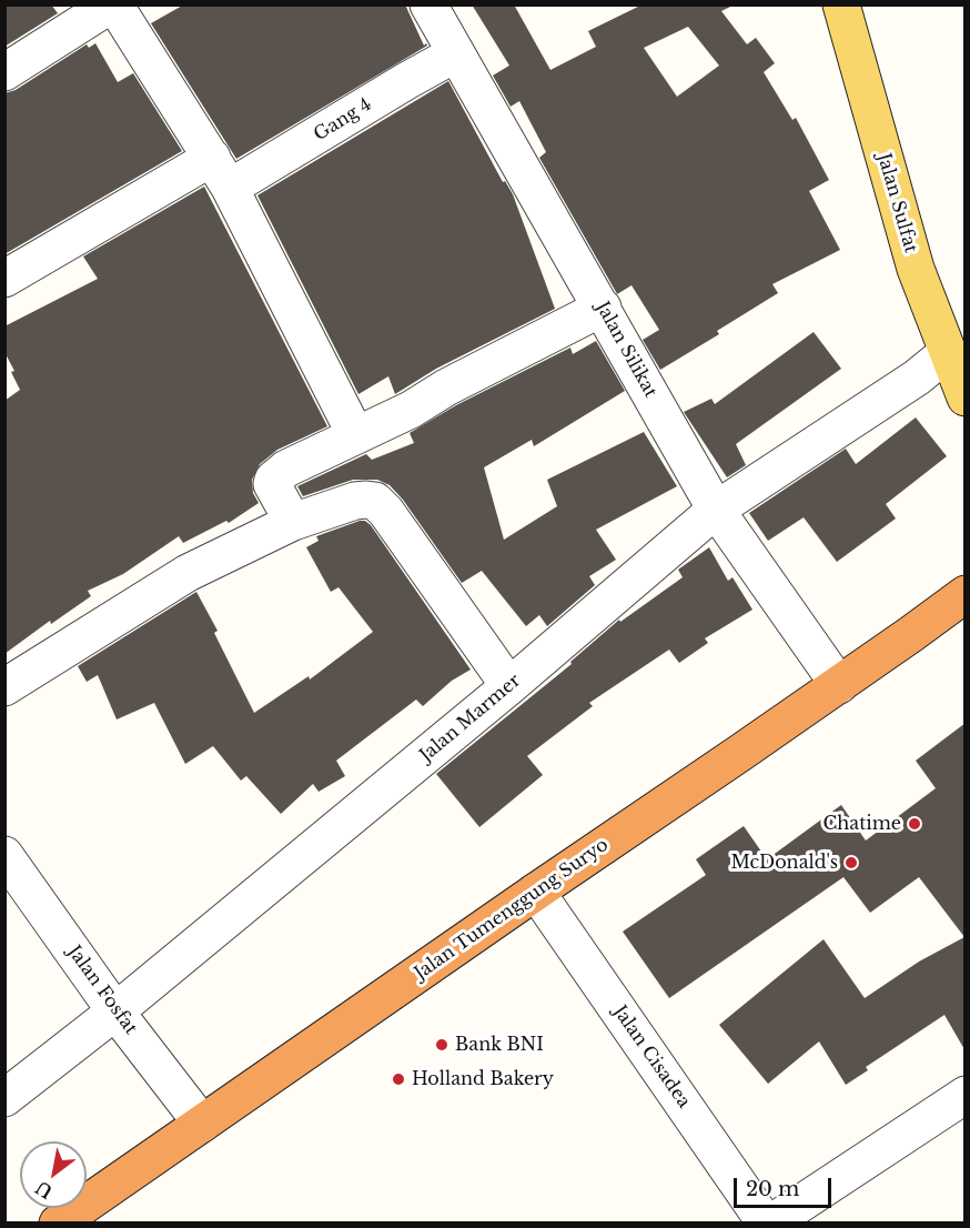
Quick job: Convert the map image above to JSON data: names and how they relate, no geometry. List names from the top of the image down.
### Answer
{
  "streets": {
    "highway": ["Jalan Tumenggung Suryo"],
    "main road": ["Jalan Sulfat"],
    "street": [
      "Gang 4",
      "Jalan Silikat",
      "Jalan Marmer",
      "Jalan Fosfat",
      "Jalan Cisadea"
    ]
  },
  "crossings": [
    ["Gang 4", "Jalan Silikat"],
    ["Jalan Sulfat", "Jalan Marmer"],
    ["Jalan Silikat", "Jalan Marmer"],
    ["Jalan Silikat", "Jalan Tumenggung Suryo"],
    ["Jalan Marmer", "Jalan Fosfat"],
    ["Jalan Tumenggung Suryo", "Jalan Fosfat"],
    ["Jalan Tumenggung Suryo", "Jalan Cisadea"]
  ],
  "places": [
    "Chatime",
    "McDonald's",
    "Bank BNI",
    "Holland Bakery"
  ],
  "scale_bar": "20 m",
  "north": "bottom left"
}
